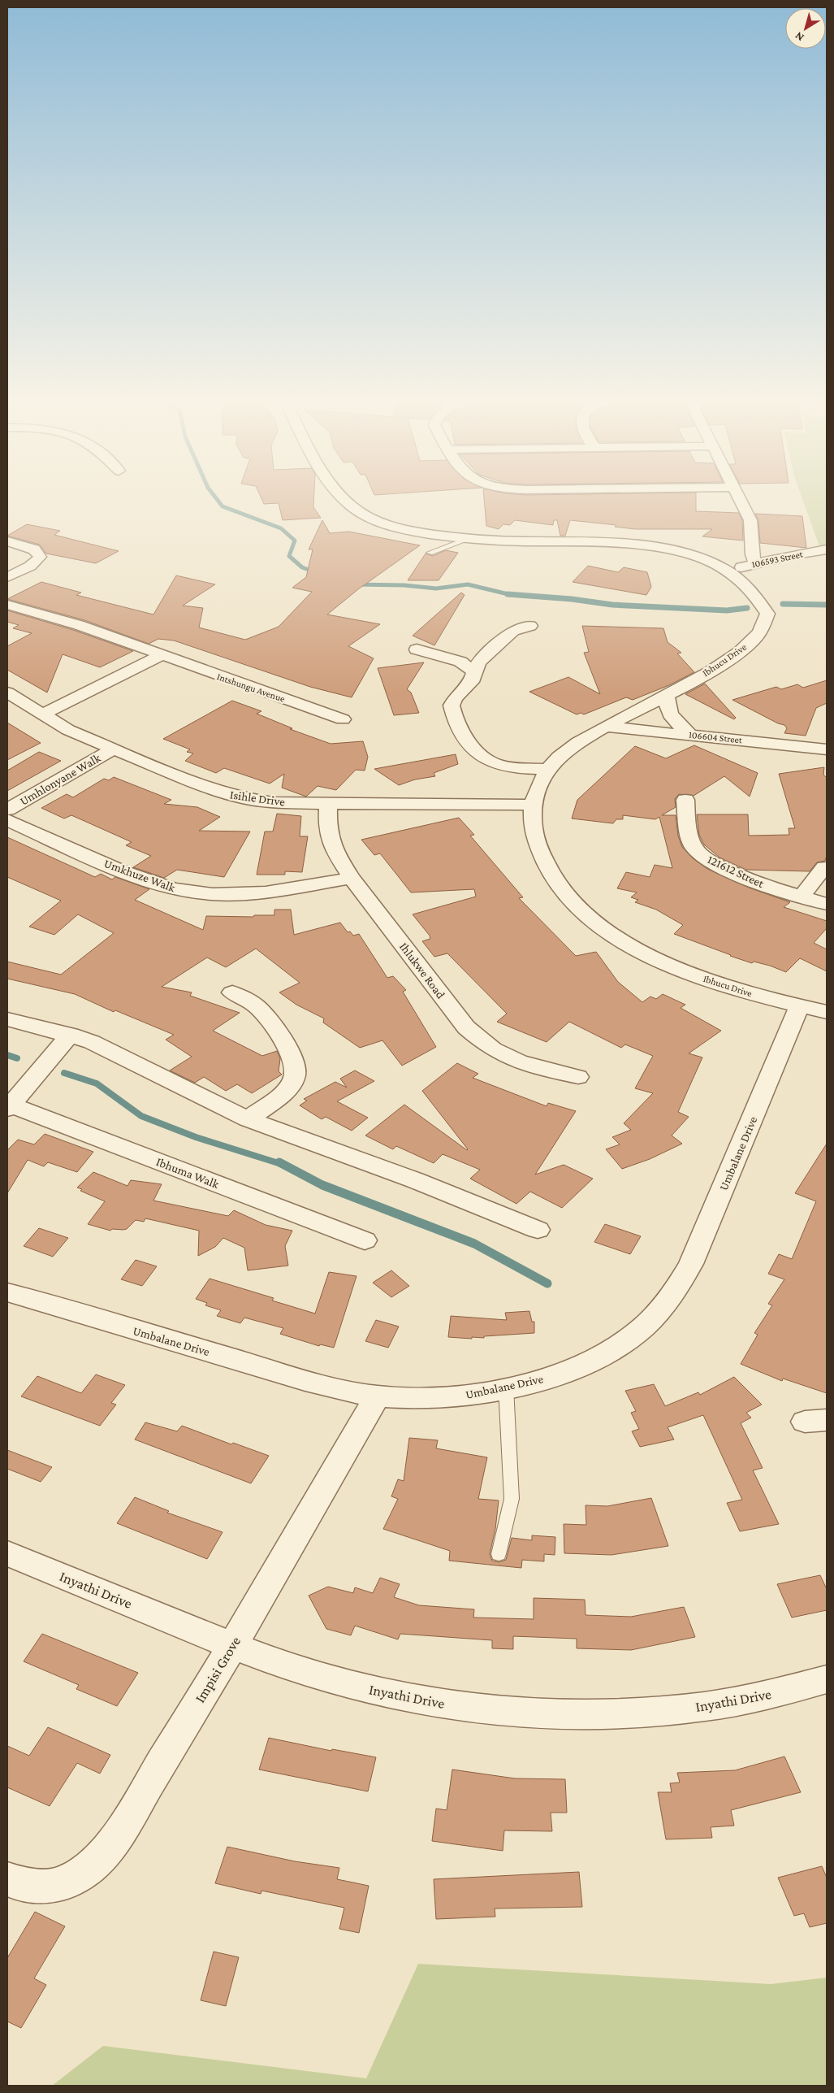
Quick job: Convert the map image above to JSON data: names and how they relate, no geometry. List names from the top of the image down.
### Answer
{
  "streets": {
    "street": [
      "106593 Street",
      "Ibhucu Drive",
      "Intshungu Avenue",
      "106604 Street",
      "Umhlonyane Walk",
      "Isihle Drive",
      "121612 Street",
      "Umkhuze Walk",
      "Ihlukwe Road",
      "Umbalane Drive",
      "Ibhuma Walk",
      "Inyathi Drive",
      "Impisi Grove"
    ]
  },
  "crossings": [
    ["106593 Street", "Ibhucu Drive"],
    ["Ibhucu Drive", "106604 Street"],
    ["Ibhucu Drive", "Isihle Drive"],
    ["Ibhucu Drive", "Umbalane Drive"],
    ["Umhlonyane Walk", "Isihle Drive"],
    ["Isihle Drive", "Ihlukwe Road"],
    ["Umkhuze Walk", "Ihlukwe Road"],
    ["Umbalane Drive", "Impisi Grove"],
    ["Inyathi Drive", "Impisi Grove"]
  ],
  "north": "bottom left"
}
